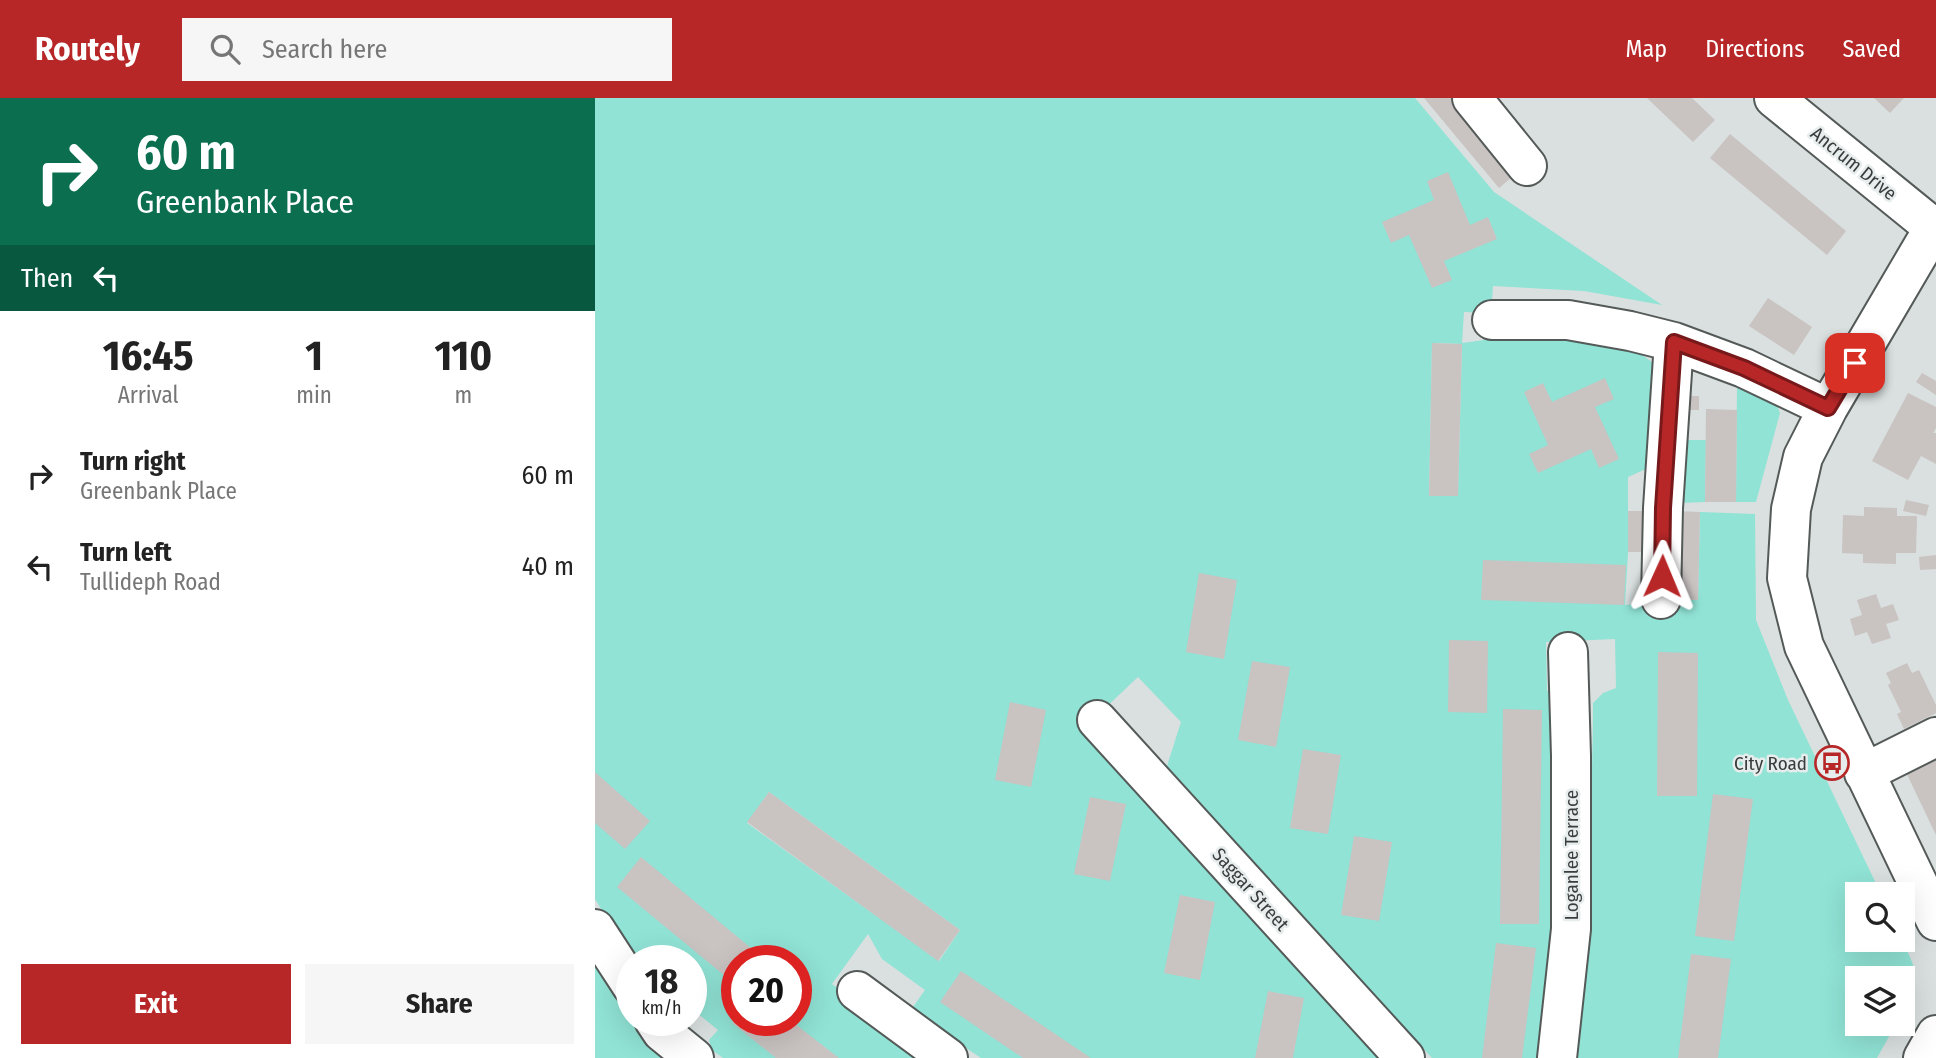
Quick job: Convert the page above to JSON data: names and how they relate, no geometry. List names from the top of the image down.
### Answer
{
  "streets": {
    "street": ["Ancrum Drive", "Loganlee Terrace", "Saggar Street"]
  },
  "places": {
    "bus stop": ["City Road"]
  },
  "page": {
    "header": "Routely",
    "search": "Search here",
    "nav": ["Map", "Directions", "Saved"],
    "turn": ["60 m", "Greenbank Place"],
    "then": "Then",
    "eta": [
      "16:45",
      "Arrival",
      "1",
      "min",
      "110",
      "m"
    ],
    "list": [
      {
        "name": "Turn right",
        "note": "Greenbank Place",
        "value": "60 m"
      },
      {
        "name": "Turn left",
        "note": "Tullideph Road",
        "value": "40 m"
      }
    ],
    "speed": "18 km/h",
    "limit": "20",
    "buttons": ["Exit", "Share"]
  }
}
